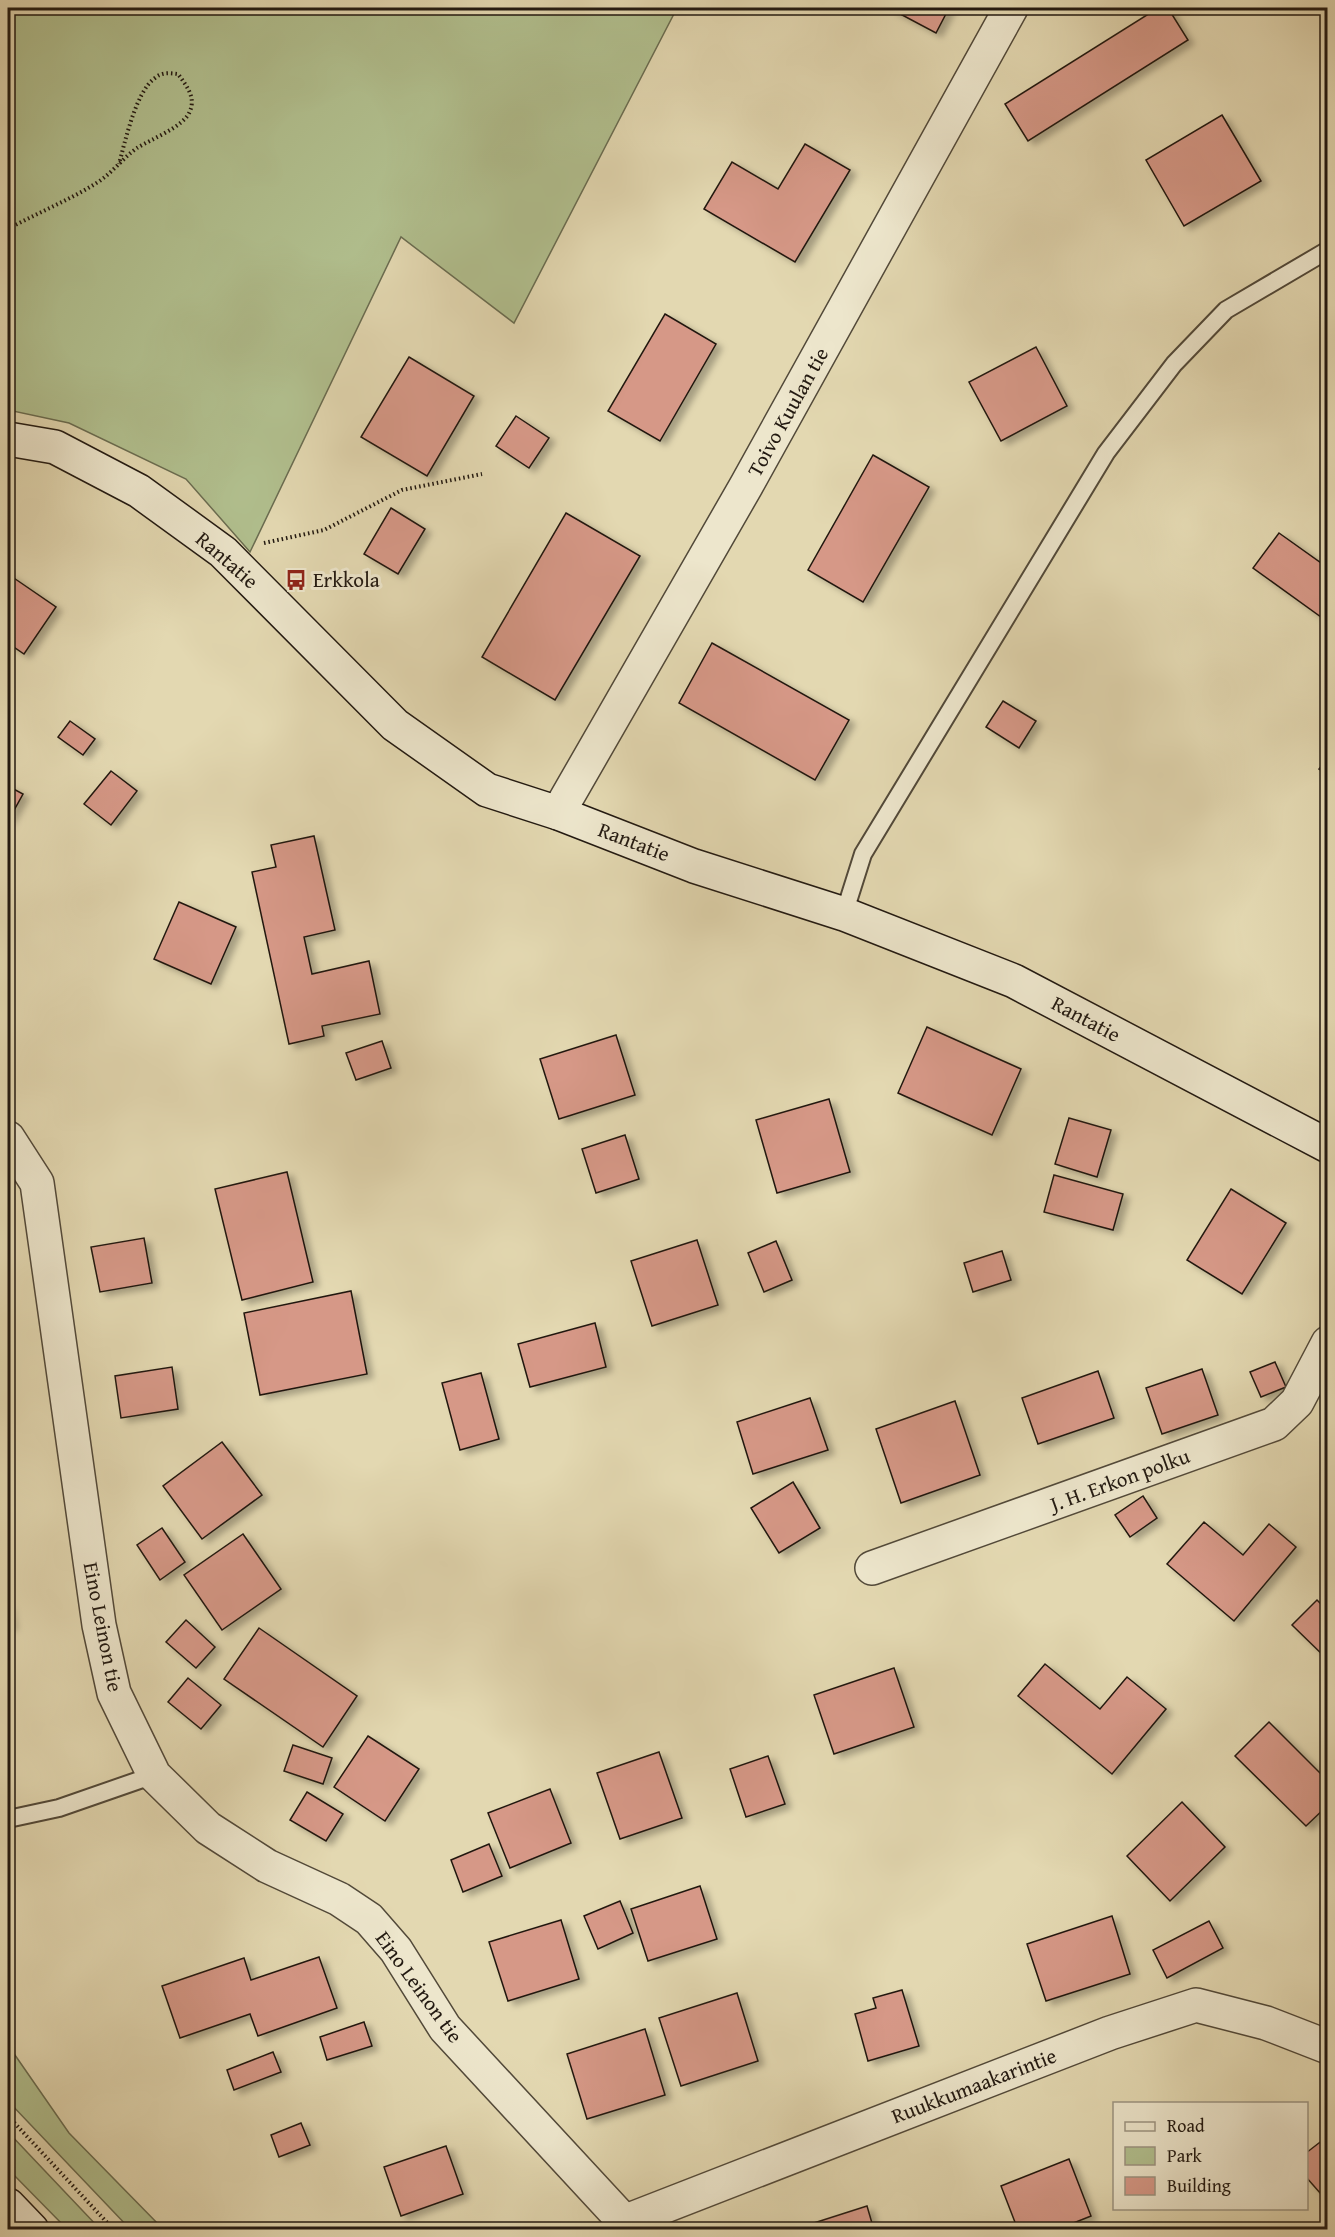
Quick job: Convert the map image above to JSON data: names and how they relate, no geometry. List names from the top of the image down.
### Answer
{
  "streets": {
    "street": [
      "Toivo Kuulan tie",
      "Rantatie",
      "J. H. Erkon polku",
      "Eino Leinon tie",
      "Ruukkumaakarintie"
    ]
  },
  "crossings": [
    ["Toivo Kuulan tie", "Rantatie"],
    ["Eino Leinon tie", "Ruukkumaakarintie"]
  ],
  "places": {
    "bus stop": ["Erkkola"]
  },
  "legend": ["Road", "Park", "Building"]
}
